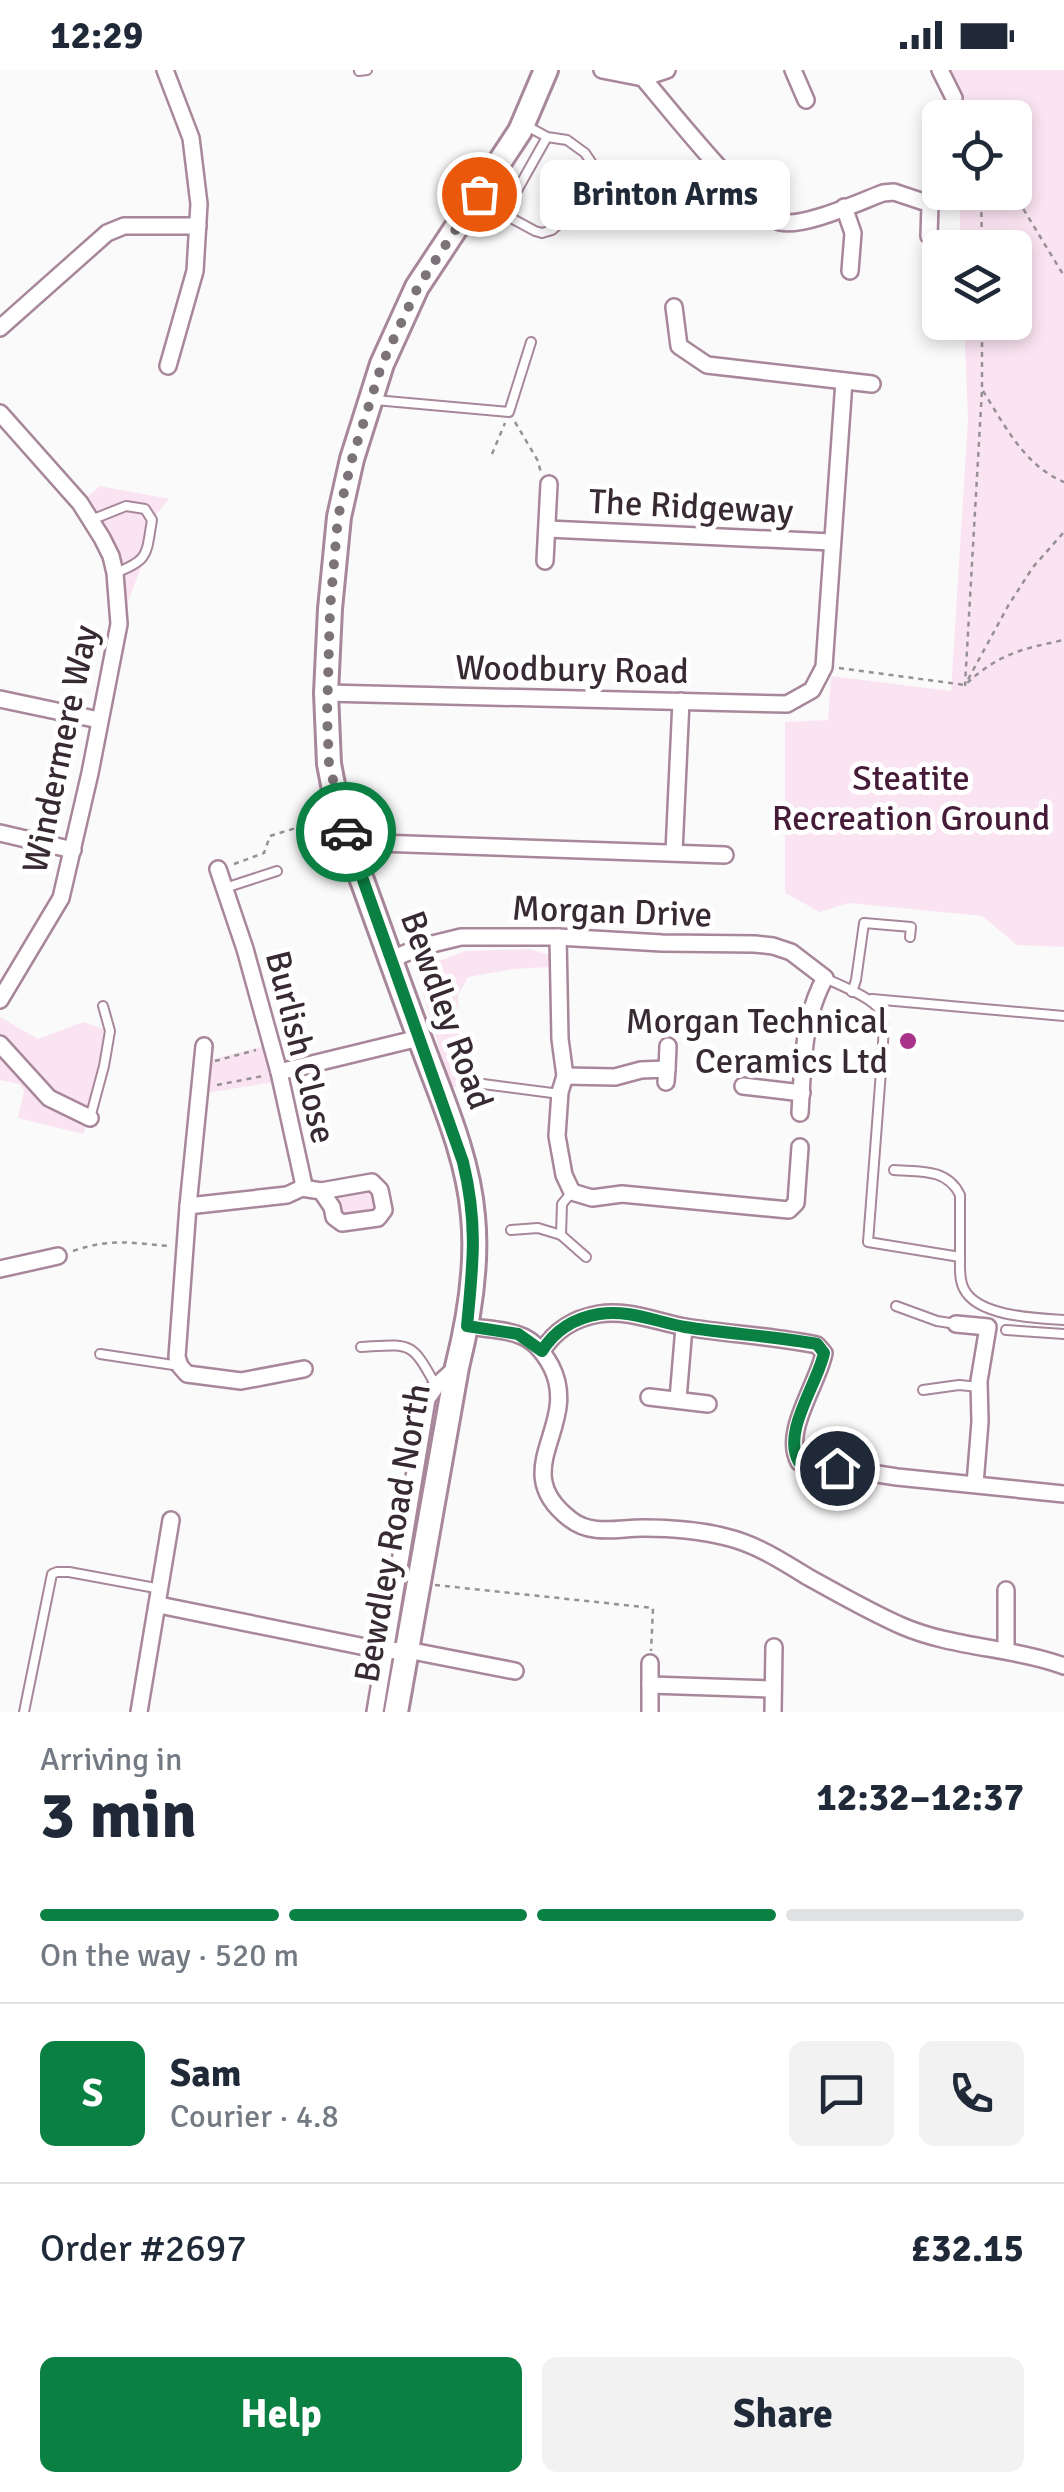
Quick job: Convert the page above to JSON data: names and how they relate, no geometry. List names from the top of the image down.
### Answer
{
  "streets": {
    "main road": ["Bewdley Road", "Bewdley Road North"],
    "street": [
      "The Ridgeway",
      "Woodbury Road",
      "Windermere Way",
      "Morgan Drive",
      "Burlish Close"
    ]
  },
  "crossings": [
    ["The Ridgeway", "Woodbury Road"],
    ["Woodbury Road", "Bewdley Road"],
    ["Morgan Drive", "Bewdley Road"],
    ["Bewdley Road", "Bewdley Road North"]
  ],
  "parks": ["Steatite Recreation Ground"],
  "places": ["Brinton Arms", "Morgan Technical Ceramics Ltd"],
  "page": {
    "status": "12:29",
    "bubble": "Brinton Arms",
    "heading": ["3 min", "Arriving in", "12:32–12:37"],
    "panel": [
      "Sam",
      "Courier · 4.8",
      "Order #2697",
      "£32.15"
    ],
    "bar": "On the way · 520 m",
    "round": "S",
    "buttons": ["Help", "Share"]
  }
}
